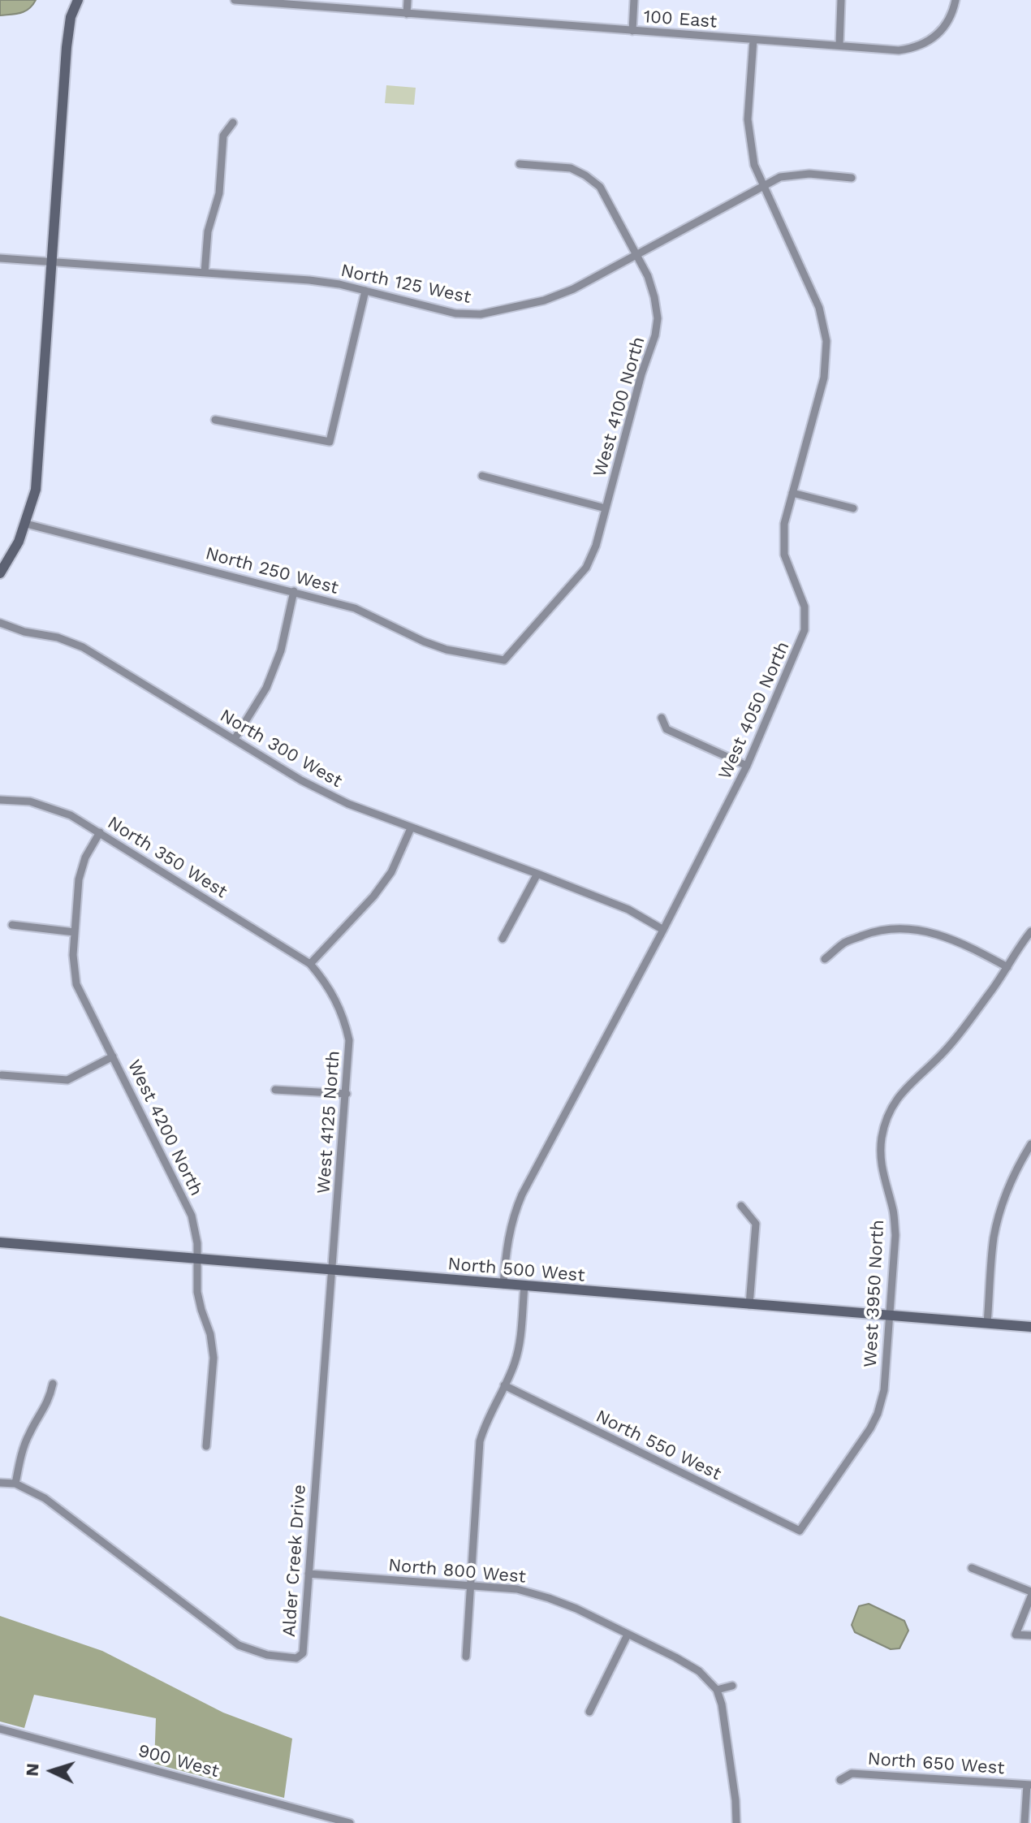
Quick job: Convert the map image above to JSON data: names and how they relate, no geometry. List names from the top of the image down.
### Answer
{
  "streets": {
    "street": [
      "100 East",
      "North 125 West",
      "West 4100 North",
      "North 250 West",
      "West 4050 North",
      "North 300 West",
      "North 350 West",
      "West 4125 North",
      "West 4200 North",
      "North 500 West",
      "West 3950 North",
      "North 550 West",
      "Alder Creek Drive",
      "North 800 West",
      "900 West",
      "North 650 West"
    ]
  },
  "crossings": [
    ["100 East", "West 4050 North"],
    ["North 125 West", "West 4100 North"],
    ["North 125 West", "West 4050 North"],
    ["West 4100 North", "North 250 West"],
    ["West 4050 North", "North 300 West"],
    ["West 4050 North", "North 500 West"],
    ["North 350 West", "West 4125 North"],
    ["North 350 West", "West 4200 North"],
    ["West 4125 North", "North 500 West"],
    ["West 4125 North", "Alder Creek Drive"],
    ["West 4200 North", "North 500 West"],
    ["North 500 West", "West 3950 North"],
    ["North 500 West", "Alder Creek Drive"],
    ["West 3950 North", "North 550 West"],
    ["Alder Creek Drive", "North 800 West"]
  ],
  "north": "left"
}
